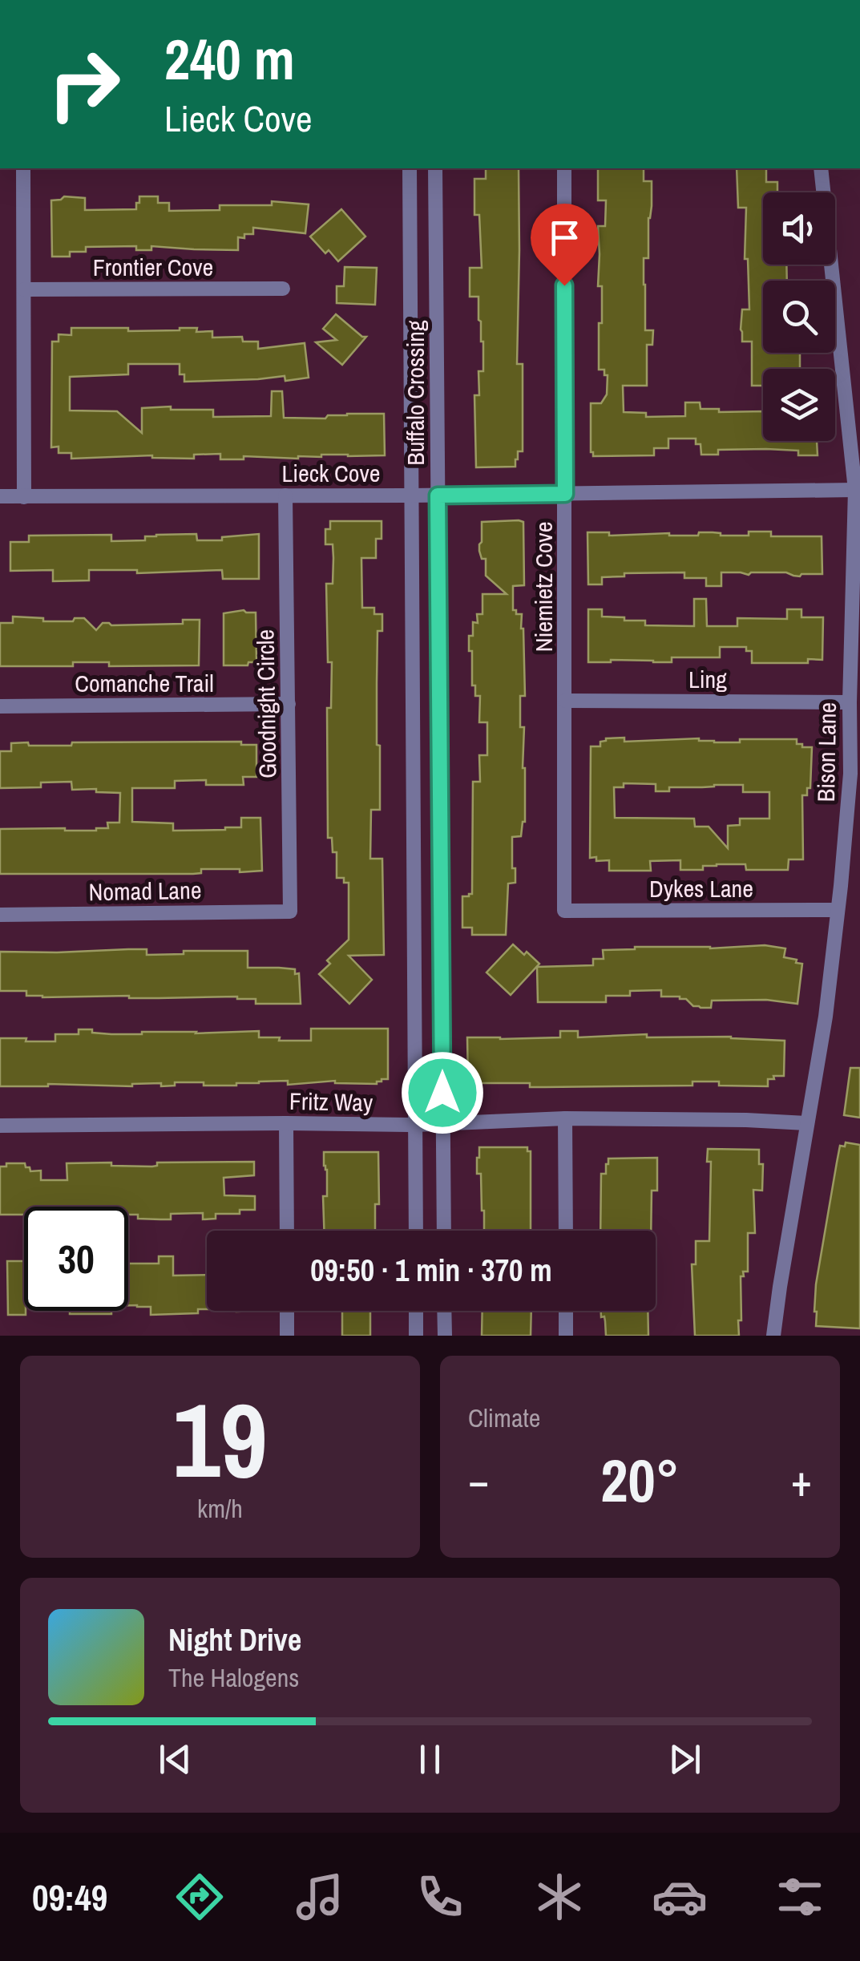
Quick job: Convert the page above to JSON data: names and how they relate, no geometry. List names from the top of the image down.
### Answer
{
  "streets": {
    "street": [
      "Frontier Cove",
      "Buffalo Crossing",
      "Lieck Cove",
      "Niemietz Cove",
      "Ling",
      "Comanche Trail",
      "Goodnight Circle",
      "Bison Lane",
      "Dykes Lane",
      "Nomad Lane",
      "Fritz Way"
    ]
  },
  "crossings": [
    ["Buffalo Crossing", "Lieck Cove"],
    ["Buffalo Crossing", "Fritz Way"],
    ["Lieck Cove", "Niemietz Cove"],
    ["Lieck Cove", "Goodnight Circle"],
    ["Lieck Cove", "Bison Lane"],
    ["Niemietz Cove", "Ling"],
    ["Niemietz Cove", "Dykes Lane"],
    ["Ling", "Bison Lane"],
    ["Comanche Trail", "Goodnight Circle"],
    ["Goodnight Circle", "Nomad Lane"],
    ["Bison Lane", "Dykes Lane"],
    ["Bison Lane", "Fritz Way"]
  ],
  "page": {
    "turn": ["240 m", "Lieck Cove"],
    "limit": "30",
    "trip": "09:50 · 1 min · 370 m",
    "tile": [
      ["19", "km/h"],
      "Climate"
    ],
    "heat": ["−", "20°", "+"],
    "song": ["Night Drive", "The Halogens"],
    "tabs": "09:49"
  }
}
